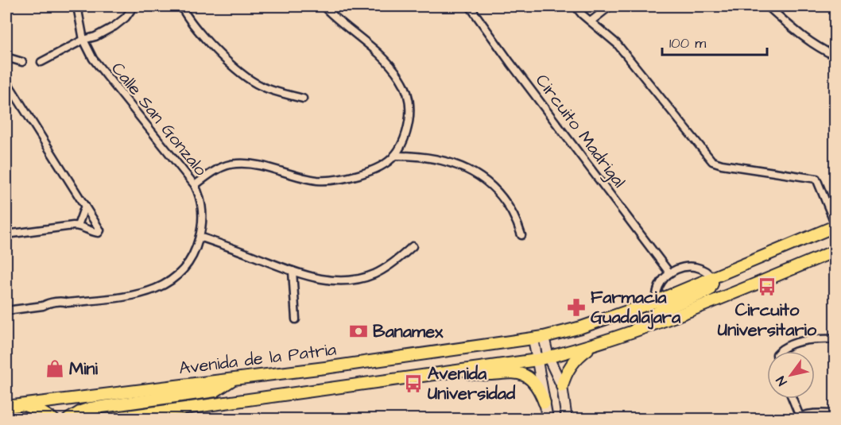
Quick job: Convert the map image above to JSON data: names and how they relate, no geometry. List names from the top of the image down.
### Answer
{
  "streets": {
    "main road": ["Avenida de la Patria"],
    "street": ["Calle San Gonzalo", "Circuito Madrigal"]
  },
  "places": {
    "bus stop": ["Circuito Universitario", "Avenida Universidad"],
    "pharmacy": ["Farmacia Guadalajara"],
    "bank": ["Banamex"],
    "shop": ["Mini"]
  },
  "scale_bar": "100 m",
  "north": "bottom left"
}
